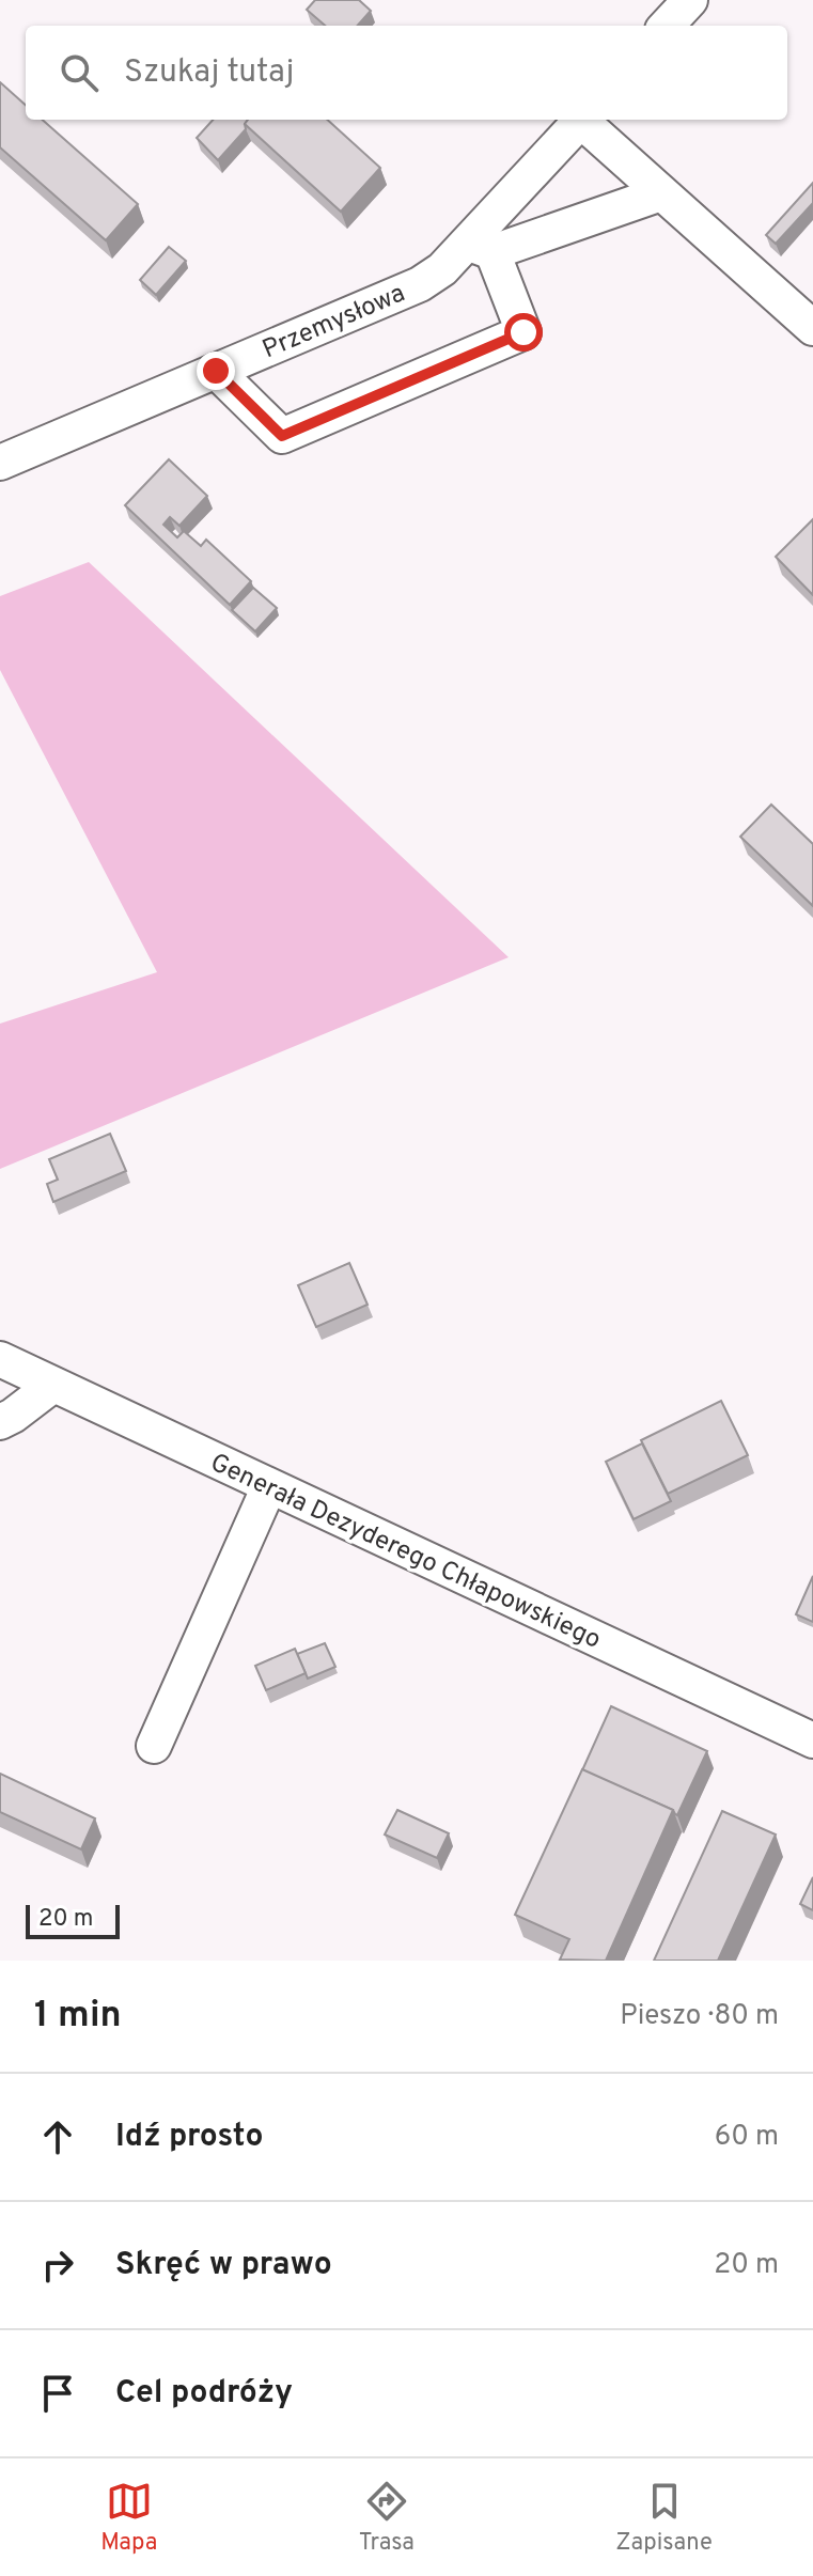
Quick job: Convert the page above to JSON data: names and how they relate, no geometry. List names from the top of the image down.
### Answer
{
  "streets": {
    "street": ["Przemysłowa", "Generała Dezyderego Chłapowskiego"]
  },
  "scale_bar": "20 m",
  "page": {
    "search": "Szukaj tutaj",
    "scale": "20 m",
    "heading": ["1 min", "Pieszo · 80 m"],
    "list": [
      ["Idź prosto", "60 m"],
      ["Skręć w prawo", "20 m"],
      "Cel podróży"
    ],
    "nav": ["Mapa", "Trasa", "Zapisane"]
  }
}
